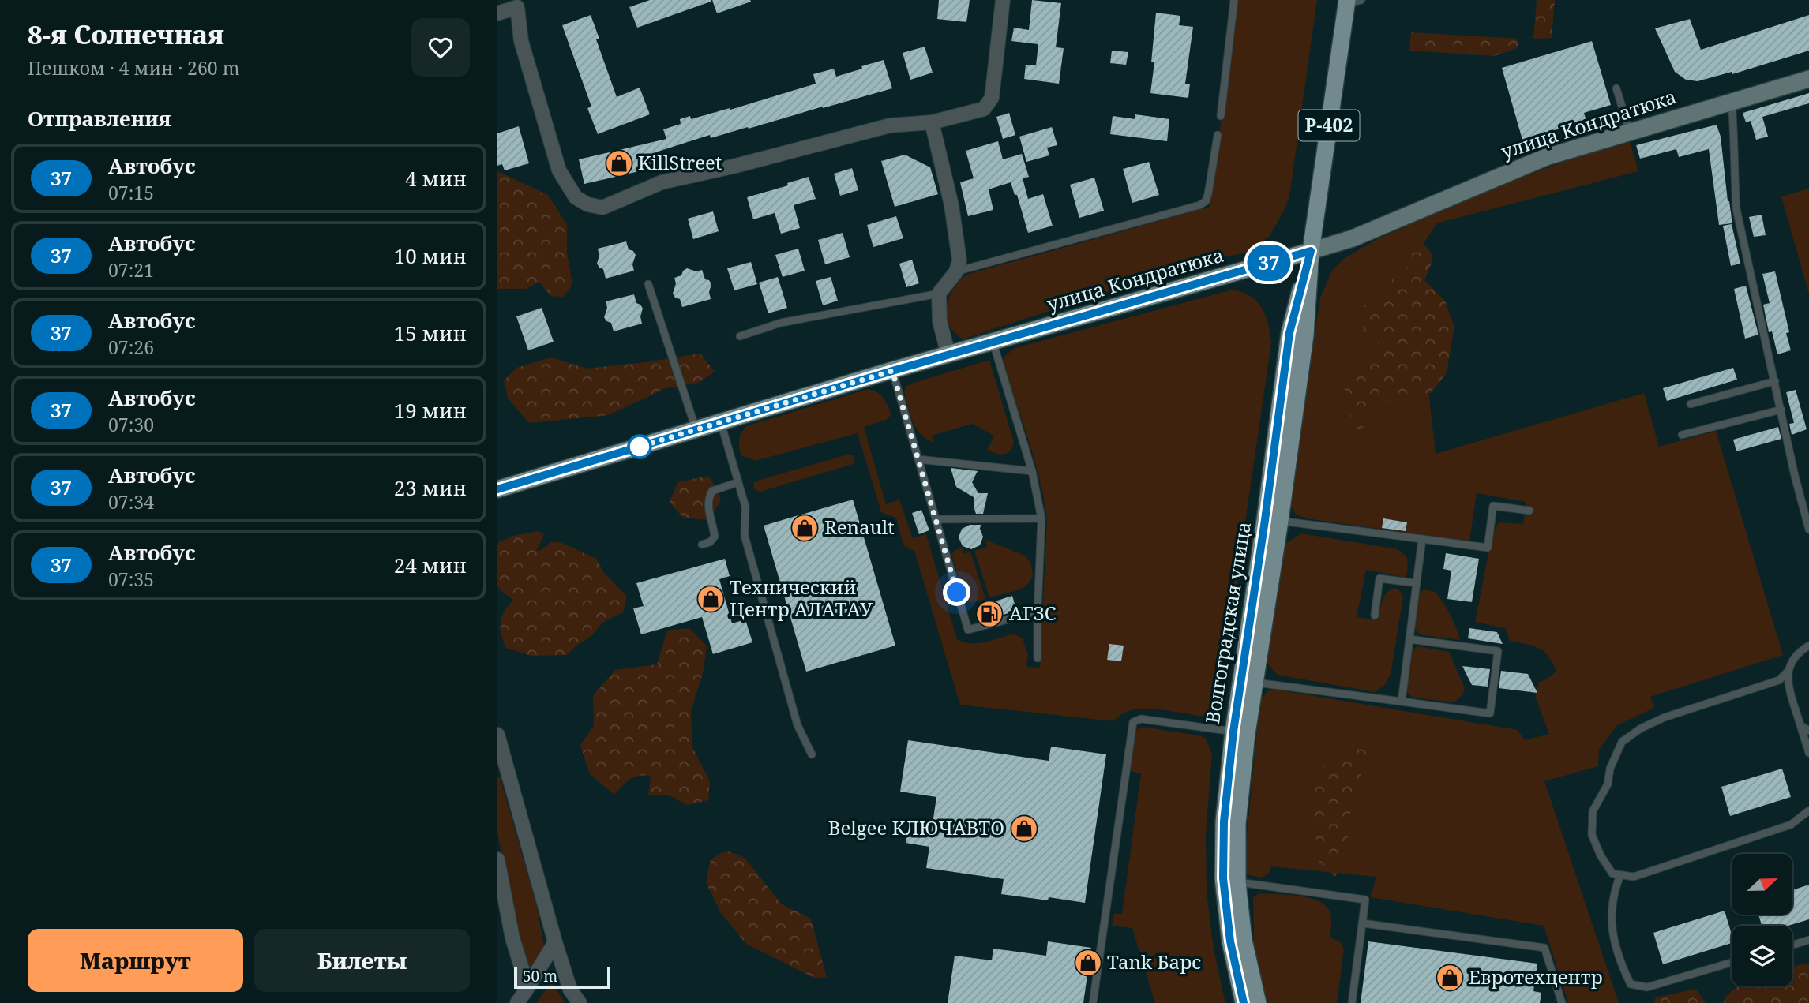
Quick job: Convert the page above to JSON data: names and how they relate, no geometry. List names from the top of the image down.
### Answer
{
  "streets": {
    "main road": ["улица Кондратюка", "Р-402", "Волгоградская улица"]
  },
  "crossings": [
    ["улица Кондратюка", "Волгоградская улица"]
  ],
  "places": {
    "shop": [
      "KillStreet",
      "Renault",
      "Технический Центр АЛАТАУ",
      "Belgee КЛЮЧАВТО",
      "Tank Барс",
      "Евротехцентр"
    ],
    "fuel station": ["АГЗС"]
  },
  "lines": ["bus line 37"],
  "scale_bar": "50 m",
  "north": "right",
  "page": {
    "heading": [
      ["8-я Солнечная", "Пешком · 4 мин · 260 m"],
      "Отправления"
    ],
    "on_map": "37",
    "list": [
      {
        "mark": "37",
        "name": "Автобус",
        "note": "07:15",
        "value": "4 мин"
      },
      {
        "mark": "37",
        "name": "Автобус",
        "note": "07:21",
        "value": "10 мин"
      },
      {
        "mark": "37",
        "name": "Автобус",
        "note": "07:26",
        "value": "15 мин"
      },
      {
        "mark": "37",
        "name": "Автобус",
        "note": "07:30",
        "value": "19 мин"
      },
      {
        "mark": "37",
        "name": "Автобус",
        "note": "07:34",
        "value": "23 мин"
      },
      {
        "mark": "37",
        "name": "Автобус",
        "note": "07:35",
        "value": "24 мин"
      }
    ],
    "buttons": ["Маршрут", "Билеты"],
    "scale": "50 m"
  }
}
